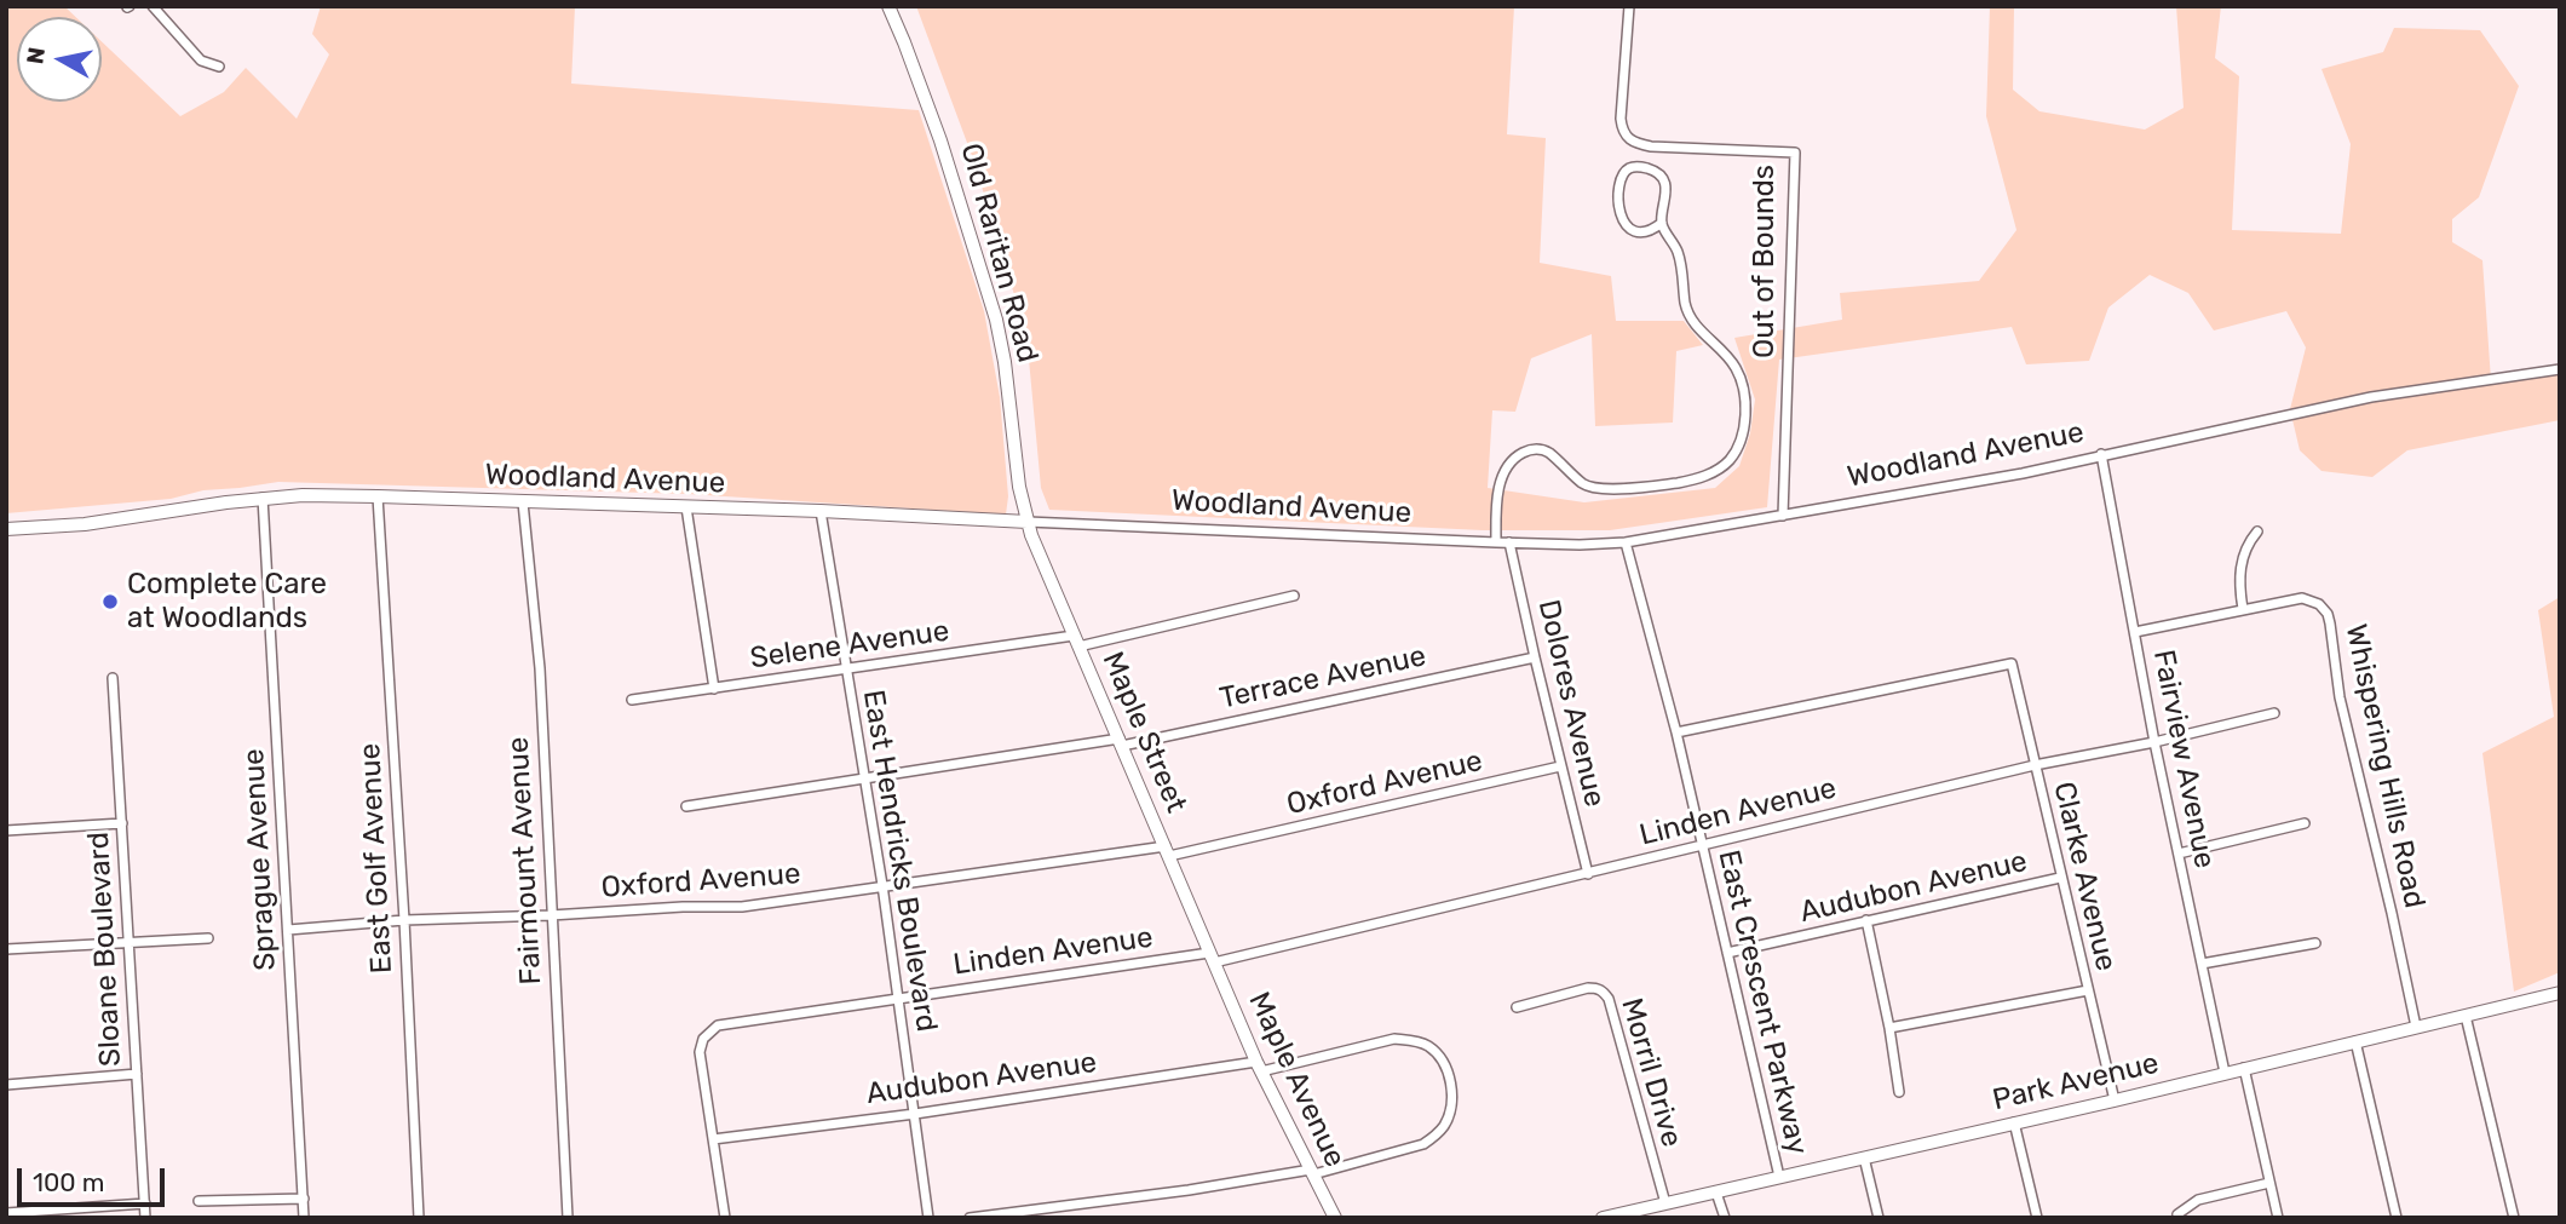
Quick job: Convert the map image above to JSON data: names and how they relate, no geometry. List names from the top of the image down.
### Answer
{
  "streets": {
    "main road": [
      "Old Raritan Road",
      "Woodland Avenue",
      "Maple Street",
      "Maple Avenue",
      "Park Avenue"
    ],
    "street": [
      "Out of Bounds",
      "Selene Avenue",
      "Terrace Avenue",
      "Dolores Avenue",
      "Fairview Avenue",
      "Whispering Hills Road",
      "Oxford Avenue",
      "Linden Avenue",
      "East Golf Avenue",
      "Sprague Avenue",
      "Fairmount Avenue",
      "East Hendricks Boulevard",
      "Clarke Avenue",
      "Audubon Avenue",
      "Sloane Boulevard",
      "East Crescent Parkway",
      "Morril Drive"
    ]
  },
  "crossings": [
    ["Old Raritan Road", "Woodland Avenue"],
    ["Old Raritan Road", "Maple Street"],
    ["Out of Bounds", "Woodland Avenue"],
    ["Woodland Avenue", "Dolores Avenue"],
    ["Woodland Avenue", "Maple Street"],
    ["Woodland Avenue", "Fairview Avenue"],
    ["Woodland Avenue", "East Golf Avenue"],
    ["Woodland Avenue", "Sprague Avenue"],
    ["Woodland Avenue", "Fairmount Avenue"],
    ["Woodland Avenue", "East Hendricks Boulevard"],
    ["Woodland Avenue", "East Crescent Parkway"],
    ["Selene Avenue", "Maple Street"],
    ["Selene Avenue", "East Hendricks Boulevard"],
    ["Terrace Avenue", "Dolores Avenue"],
    ["Terrace Avenue", "Maple Street"],
    ["Terrace Avenue", "East Hendricks Boulevard"],
    ["Dolores Avenue", "Oxford Avenue"],
    ["Dolores Avenue", "Linden Avenue"],
    ["Maple Street", "Oxford Avenue"],
    ["Maple Street", "Linden Avenue"],
    ["Maple Street", "Maple Avenue"],
    ["Fairview Avenue", "Whispering Hills Road"],
    ["Fairview Avenue", "Linden Avenue"],
    ["Fairview Avenue", "Park Avenue"],
    ["Whispering Hills Road", "Park Avenue"],
    ["Oxford Avenue", "East Golf Avenue"],
    ["Oxford Avenue", "Sprague Avenue"],
    ["Oxford Avenue", "Fairmount Avenue"],
    ["Oxford Avenue", "East Hendricks Boulevard"],
    ["Linden Avenue", "East Hendricks Boulevard"],
    ["Linden Avenue", "Clarke Avenue"],
    ["Linden Avenue", "Audubon Avenue"],
    ["Linden Avenue", "East Crescent Parkway"],
    ["Linden Avenue", "Maple Avenue"],
    ["East Hendricks Boulevard", "Audubon Avenue"],
    ["Clarke Avenue", "Audubon Avenue"],
    ["Clarke Avenue", "East Crescent Parkway"],
    ["Clarke Avenue", "Park Avenue"],
    ["Audubon Avenue", "East Crescent Parkway"],
    ["Audubon Avenue", "Maple Avenue"],
    ["East Crescent Parkway", "Park Avenue"],
    ["Morril Drive", "Park Avenue"]
  ],
  "places": ["Complete Care at Woodlands"],
  "scale_bar": "100 m",
  "north": "left"
}
